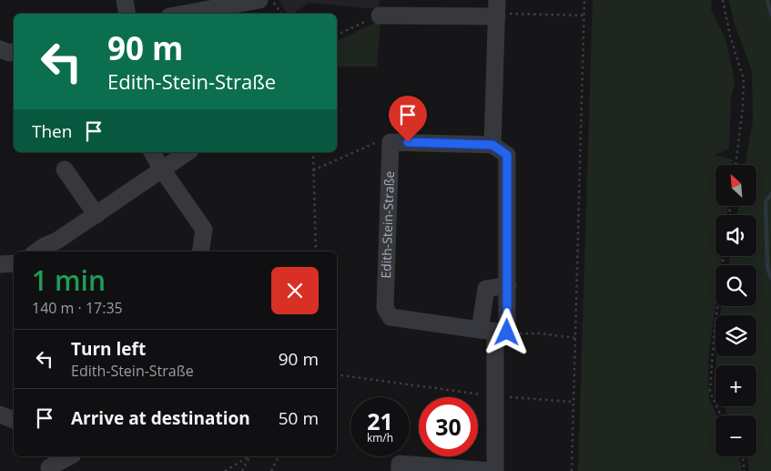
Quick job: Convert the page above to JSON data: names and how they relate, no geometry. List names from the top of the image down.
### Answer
{
  "streets": {
    "street": ["Edith-Stein-Straße"]
  },
  "north": "top left",
  "page": {
    "turn": ["90 m", "Edith-Stein-Straße"],
    "then": "Then",
    "map_buttons": ["+", "−"],
    "heading": ["1 min", "140 m · 17:35"],
    "list": [
      {
        "name": "Turn left",
        "note": "Edith-Stein-Straße",
        "value": "90 m"
      },
      {
        "name": "Arrive at destination",
        "value": "50 m"
      }
    ],
    "speed": "21 km/h",
    "limit": "30"
  }
}
